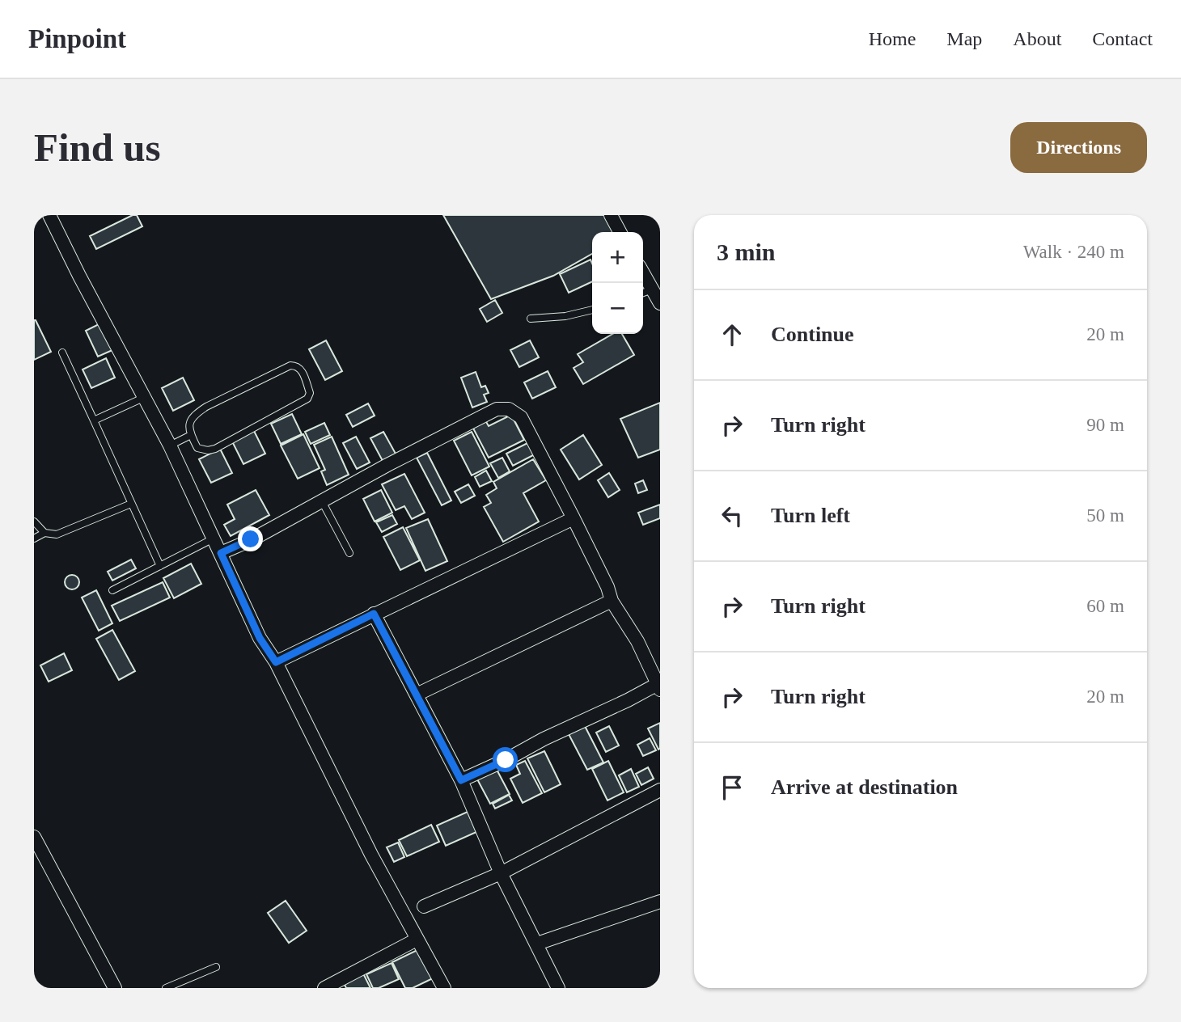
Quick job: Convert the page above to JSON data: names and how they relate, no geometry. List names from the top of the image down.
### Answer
{
  "page": {
    "header": "Pinpoint",
    "nav": [
      "Home",
      "Map",
      "About",
      "Contact"
    ],
    "buttons": "Directions",
    "title": "Find us",
    "heading": ["3 min", "Walk · 240 m"],
    "map_buttons": ["+", "−"],
    "list": [
      ["Continue", "20 m"],
      ["Turn right", "90 m"],
      ["Turn left", "50 m"],
      ["Turn right", "60 m"],
      ["Turn right", "20 m"],
      "Arrive at destination"
    ]
  }
}
